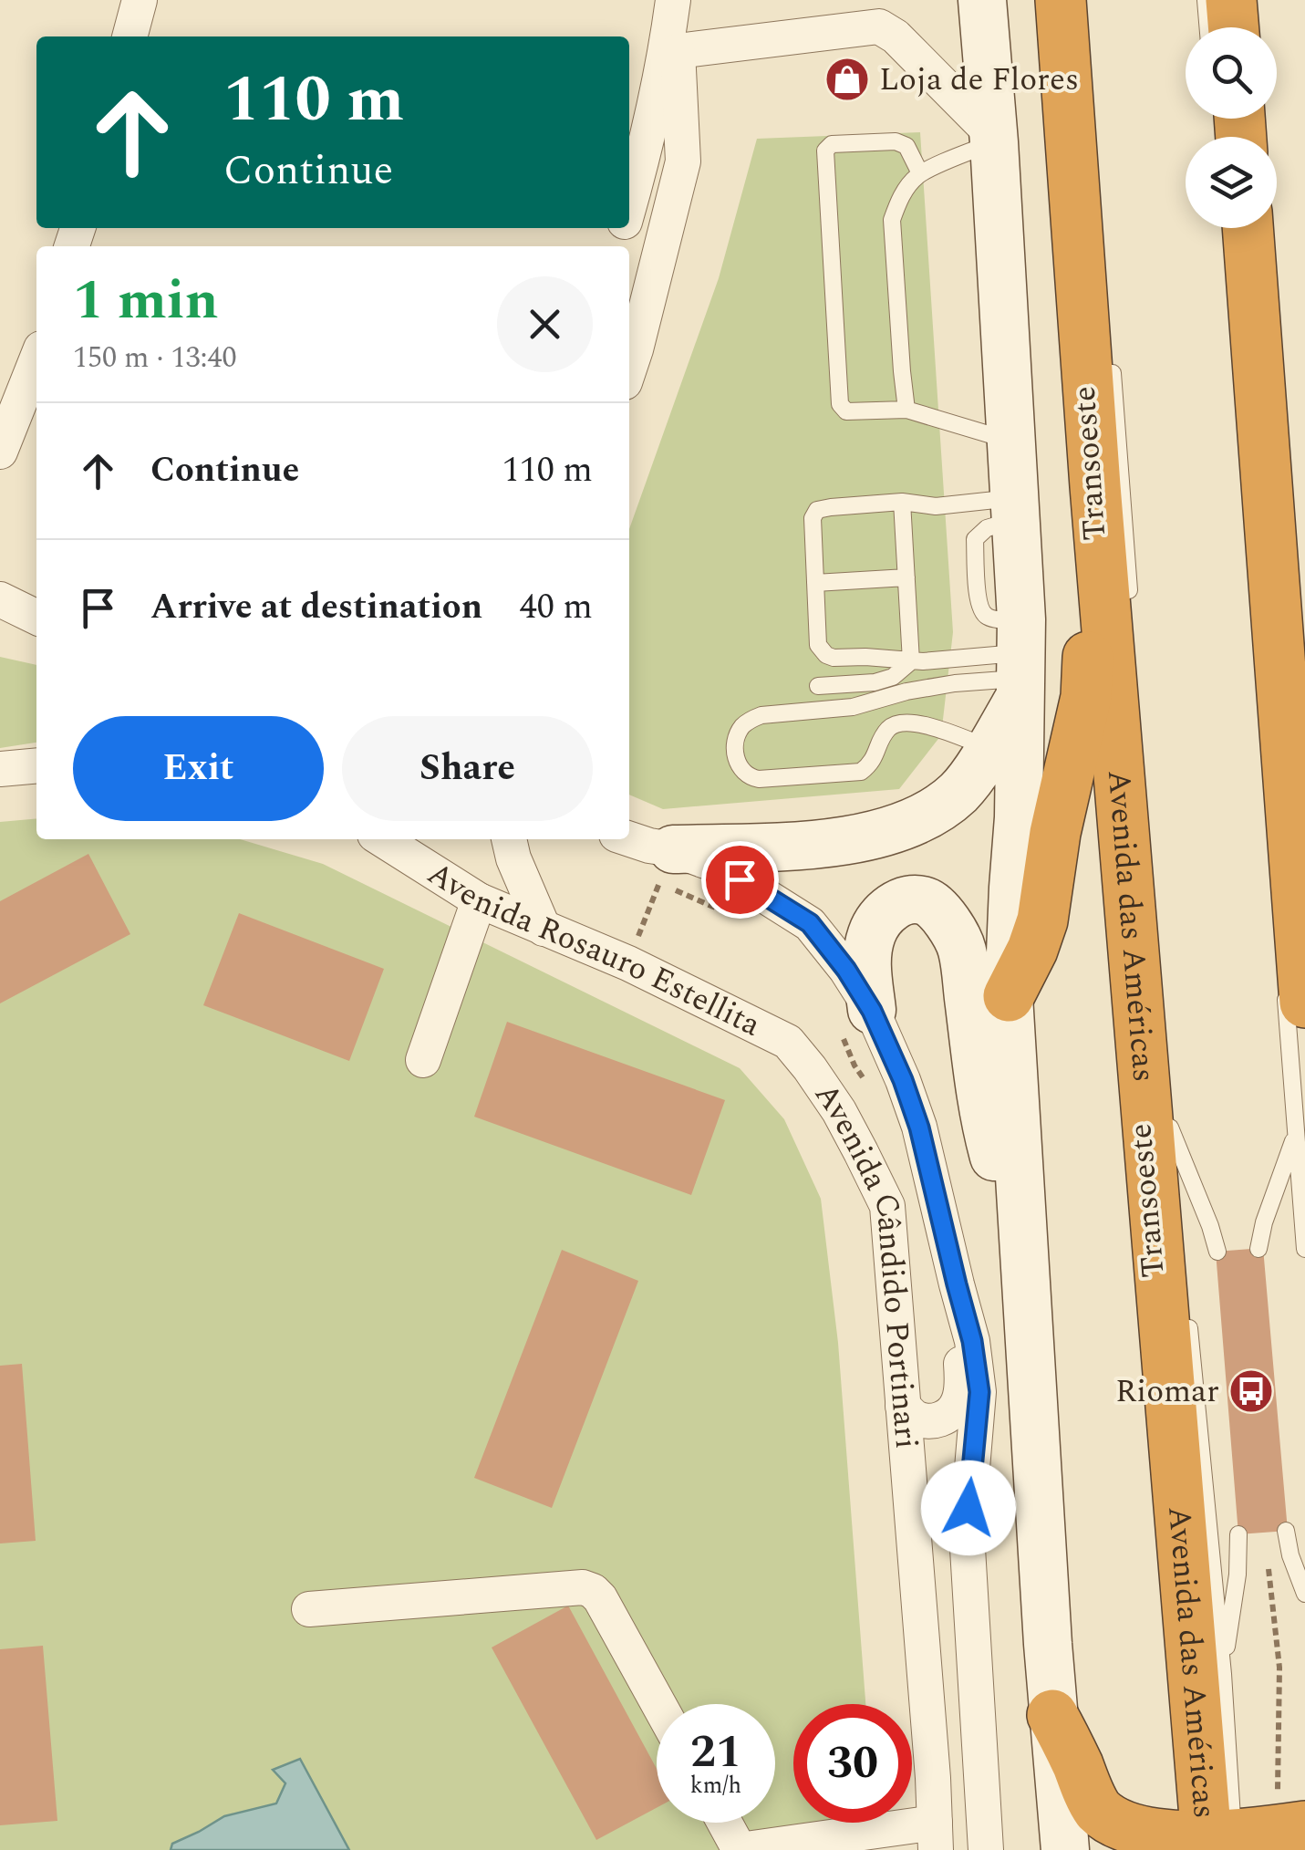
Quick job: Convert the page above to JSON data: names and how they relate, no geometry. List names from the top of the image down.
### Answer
{
  "streets": {
    "highway": ["Avenida das Américas"],
    "street": ["Avenida Rosauro Estellita", "Avenida Cândido Portinari"],
    "lane": ["Transoeste"]
  },
  "crossings": [
    ["Transoeste", "Avenida das Américas"],
    ["Avenida Rosauro Estellita", "Avenida Cândido Portinari"]
  ],
  "places": {
    "shop": ["Loja de Flores"],
    "bus stop": ["Riomar"]
  },
  "page": {
    "turn": ["110 m", "Continue"],
    "heading": ["1 min", "150 m · 13:40"],
    "list": [
      {
        "name": "Continue",
        "value": "110 m"
      },
      {
        "name": "Arrive at destination",
        "value": "40 m"
      }
    ],
    "buttons": ["Exit", "Share"],
    "speed": "21 km/h",
    "limit": "30"
  }
}
